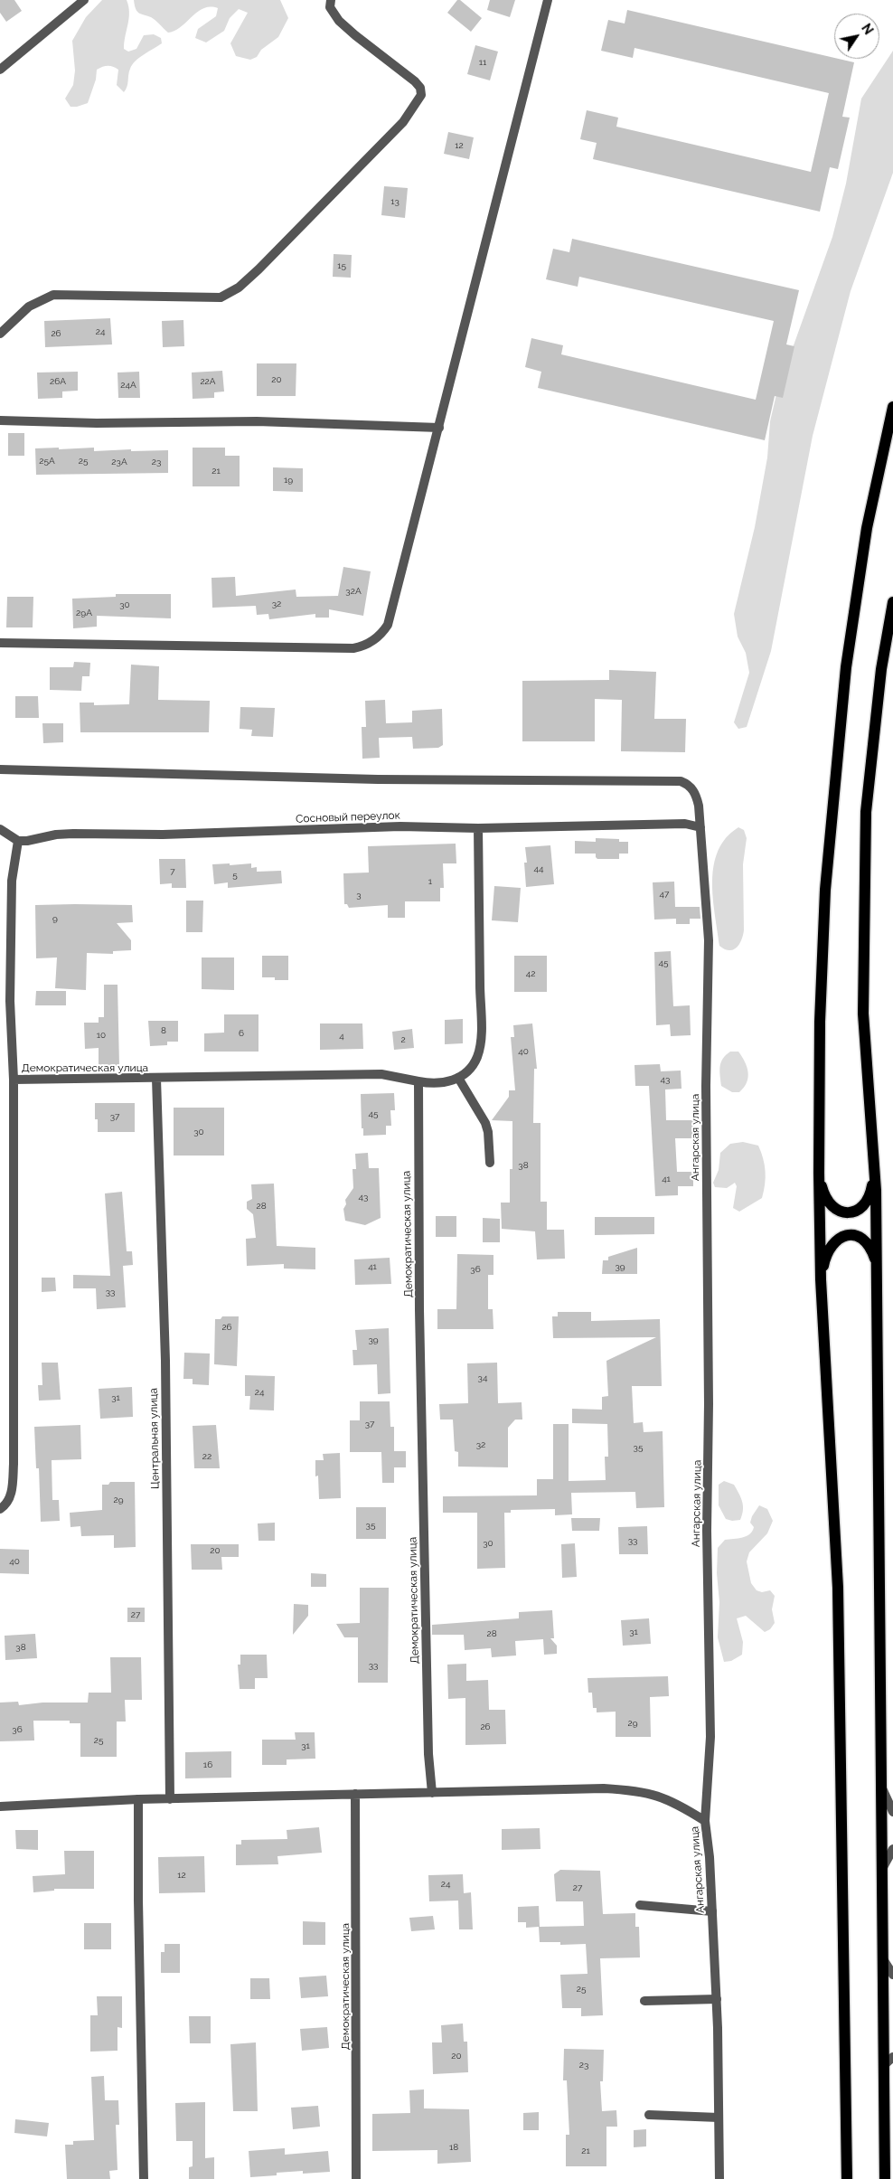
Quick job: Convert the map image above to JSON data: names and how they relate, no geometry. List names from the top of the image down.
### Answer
{
  "streets": {
    "street": [
      "Сосновый переулок",
      "Демократическая улица",
      "Ангарская улица",
      "Центральная улица"
    ]
  },
  "crossings": [
    ["Сосновый переулок", "Ангарская улица"],
    ["Демократическая улица", "Центральная улица"]
  ],
  "house_numbers": [
    "11",
    "12",
    "13",
    "15",
    "24",
    "26",
    "20",
    "26А",
    "22А",
    "24А",
    "25А",
    "25",
    "23А",
    "23",
    "21",
    "19",
    "32А",
    "32",
    "30",
    "29А",
    "44",
    "7",
    "5",
    "1",
    "47",
    "3",
    "9",
    "45",
    "42",
    "8",
    "6",
    "10",
    "4",
    "2",
    "40",
    "43",
    "45",
    "37",
    "30",
    "38",
    "41",
    "43",
    "28",
    "41",
    "39",
    "36",
    "33",
    "26",
    "39",
    "34",
    "24",
    "31",
    "37",
    "32",
    "35",
    "22",
    "29",
    "35",
    "33",
    "30",
    "20",
    "40",
    "27",
    "31",
    "28",
    "38",
    "33",
    "29",
    "26",
    "36",
    "25",
    "31",
    "16",
    "12",
    "24",
    "27",
    "25",
    "20",
    "23",
    "18",
    "21"
  ],
  "north": "top right"
}
